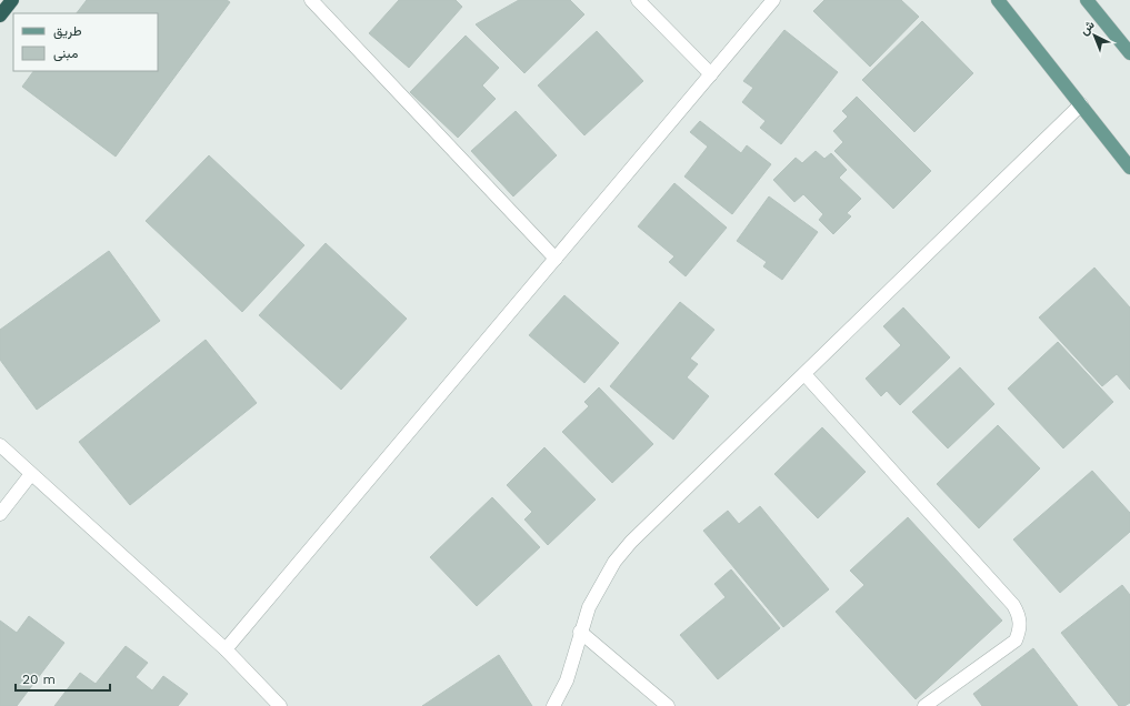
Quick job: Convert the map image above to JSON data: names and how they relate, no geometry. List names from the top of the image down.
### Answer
{
  "legend": ["طريق", "مبنى"],
  "scale_bar": "20 m",
  "north": "top left"
}
